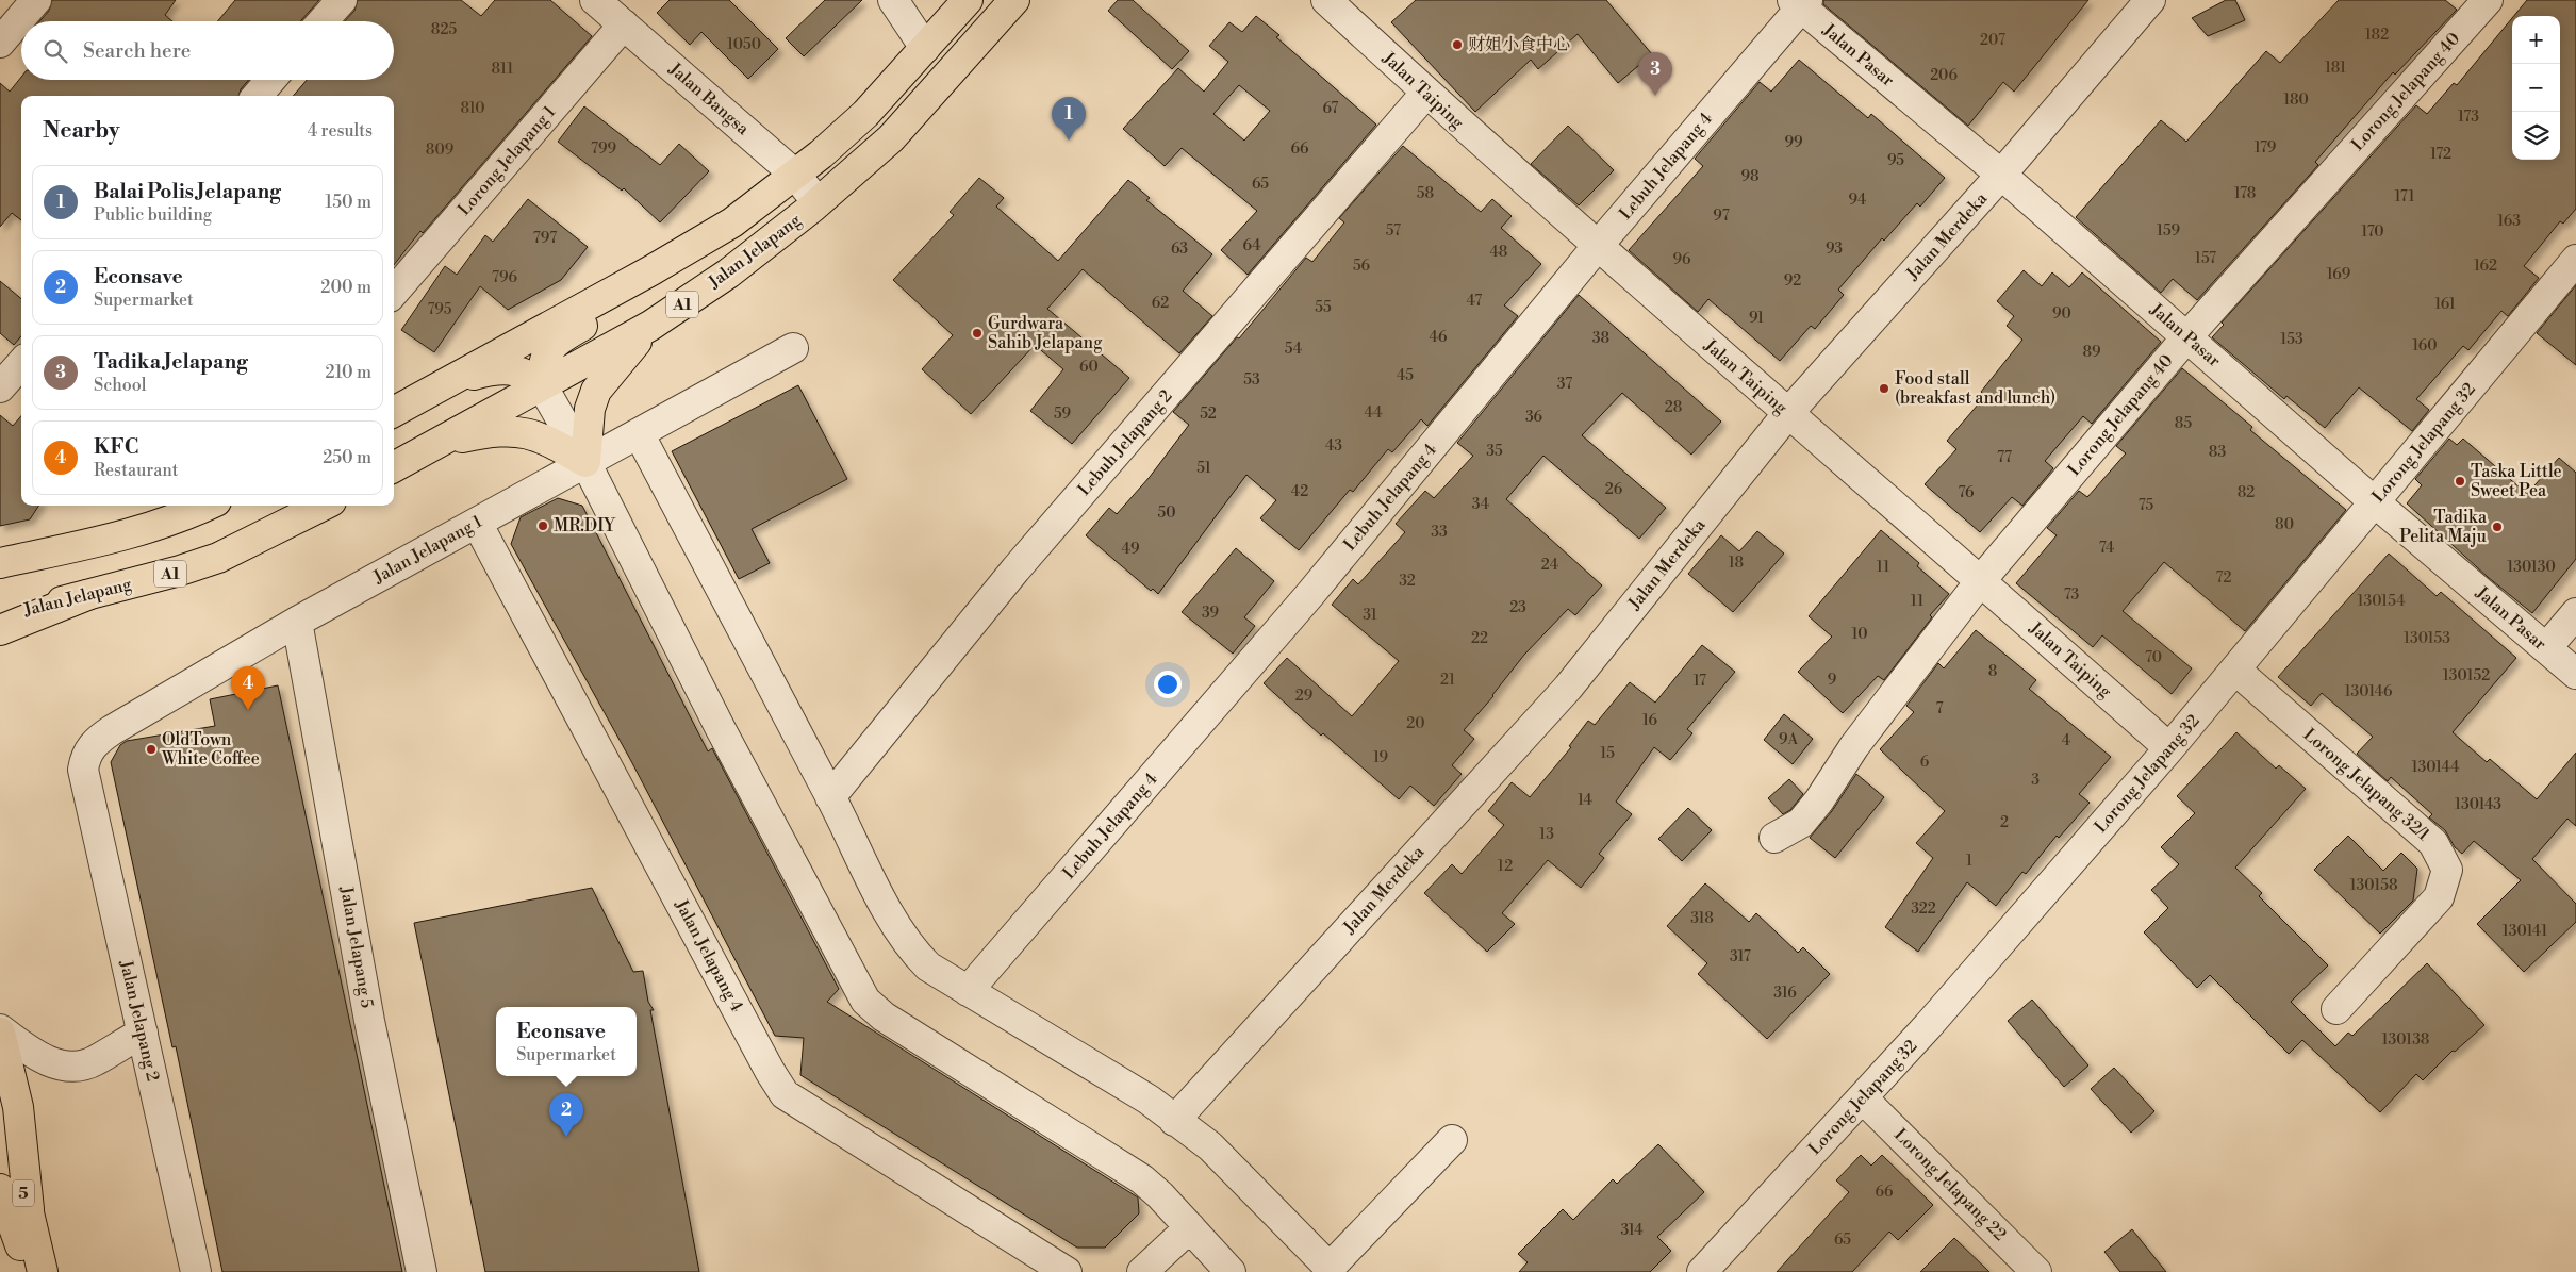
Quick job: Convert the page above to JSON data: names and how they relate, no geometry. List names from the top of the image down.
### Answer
{
  "streets": {
    "main road": ["Jalan Jelapang", "A1", "5"],
    "street": [
      "Jalan Pasar",
      "Jalan Taiping",
      "Lorong Jelapang 40",
      "Jalan Bangsa",
      "Lorong Jelapang 1",
      "Lebuh Jelapang 4",
      "Jalan Merdeka",
      "Lebuh Jelapang 2",
      "Lorong Jelapang 32",
      "Jalan Jelapang 1",
      "Lorong Jelapang 32/1",
      "Jalan Jelapang 5",
      "Jalan Jelapang 4",
      "Jalan Jelapang 2",
      "Lorong Jelapang 22"
    ]
  },
  "crossings": [
    ["Jalan Pasar", "Lorong Jelapang 40"],
    ["Jalan Pasar", "Lebuh Jelapang 4"],
    ["Jalan Pasar", "Jalan Merdeka"],
    ["Jalan Pasar", "Lorong Jelapang 32"],
    ["Jalan Taiping", "Lorong Jelapang 40"],
    ["Jalan Taiping", "Lebuh Jelapang 4"],
    ["Jalan Taiping", "Jalan Merdeka"],
    ["Jalan Taiping", "Lebuh Jelapang 2"],
    ["Jalan Taiping", "Lorong Jelapang 32"],
    ["Jalan Bangsa", "Lorong Jelapang 1"],
    ["Jalan Bangsa", "Jalan Jelapang"],
    ["Lorong Jelapang 32", "Lorong Jelapang 32/1"],
    ["Lorong Jelapang 32", "Lorong Jelapang 22"],
    ["Jalan Jelapang 1", "Jalan Jelapang 5"],
    ["Jalan Jelapang 1", "Jalan Jelapang 4"],
    ["Jalan Jelapang 1", "Jalan Jelapang 2"]
  ],
  "places": [
    "财姐小食中心",
    "Gurdwara Sahib Jelapang",
    "Food stall (breakfast and lunch)",
    "Taska Little Sweet Pea",
    "MR.DIY",
    "Tadika Pelita Maju",
    "OldTown White Coffee"
  ],
  "house_numbers": [
    "825",
    "182",
    "207",
    "1050",
    "181",
    "811",
    "206",
    "180",
    "810",
    "67",
    "173",
    "99",
    "179",
    "799",
    "66",
    "809",
    "172",
    "95",
    "98",
    "65",
    "58",
    "178",
    "171",
    "94",
    "97",
    "163",
    "57",
    "159",
    "170",
    "797",
    "64",
    "63",
    "93",
    "48",
    "157",
    "96",
    "56",
    "162",
    "169",
    "796",
    "92",
    "47",
    "62",
    "161",
    "55",
    "795",
    "90",
    "91",
    "46",
    "38",
    "153",
    "160",
    "54",
    "89",
    "60",
    "45",
    "53",
    "37",
    "28",
    "44",
    "59",
    "52",
    "36",
    "85",
    "43",
    "35",
    "83",
    "77",
    "51",
    "26",
    "42",
    "76",
    "82",
    "34",
    "75",
    "50",
    "80",
    "33",
    "74",
    "49",
    "18",
    "24",
    "11",
    "130130",
    "72",
    "32",
    "73",
    "11",
    "130154",
    "23",
    "39",
    "31",
    "10",
    "22",
    "130153",
    "70",
    "8",
    "130152",
    "21",
    "9",
    "17",
    "130146",
    "29",
    "7",
    "16",
    "20",
    "9A",
    "4",
    "15",
    "19",
    "6",
    "130144",
    "3",
    "14",
    "130143",
    "2",
    "13",
    "1",
    "12",
    "130158",
    "322",
    "318",
    "130141",
    "317",
    "316",
    "130138",
    "66",
    "314",
    "65"
  ],
  "page": {
    "map_buttons": ["+", "−"],
    "search": "Search here",
    "pins": [
      "3",
      "1",
      "4",
      "2"
    ],
    "heading": ["Nearby", "4 results"],
    "list": [
      {
        "mark": "1",
        "name": "Balai Polis Jelapang",
        "note": "Public building",
        "value": "150 m"
      },
      {
        "mark": "2",
        "name": "Econsave",
        "note": "Supermarket",
        "value": "200 m"
      },
      {
        "mark": "3",
        "name": "Tadika Jelapang",
        "note": "School",
        "value": "210 m"
      },
      {
        "mark": "4",
        "name": "KFC",
        "note": "Restaurant",
        "value": "250 m"
      }
    ],
    "popup": ["Econsave", "Supermarket"]
  }
}
